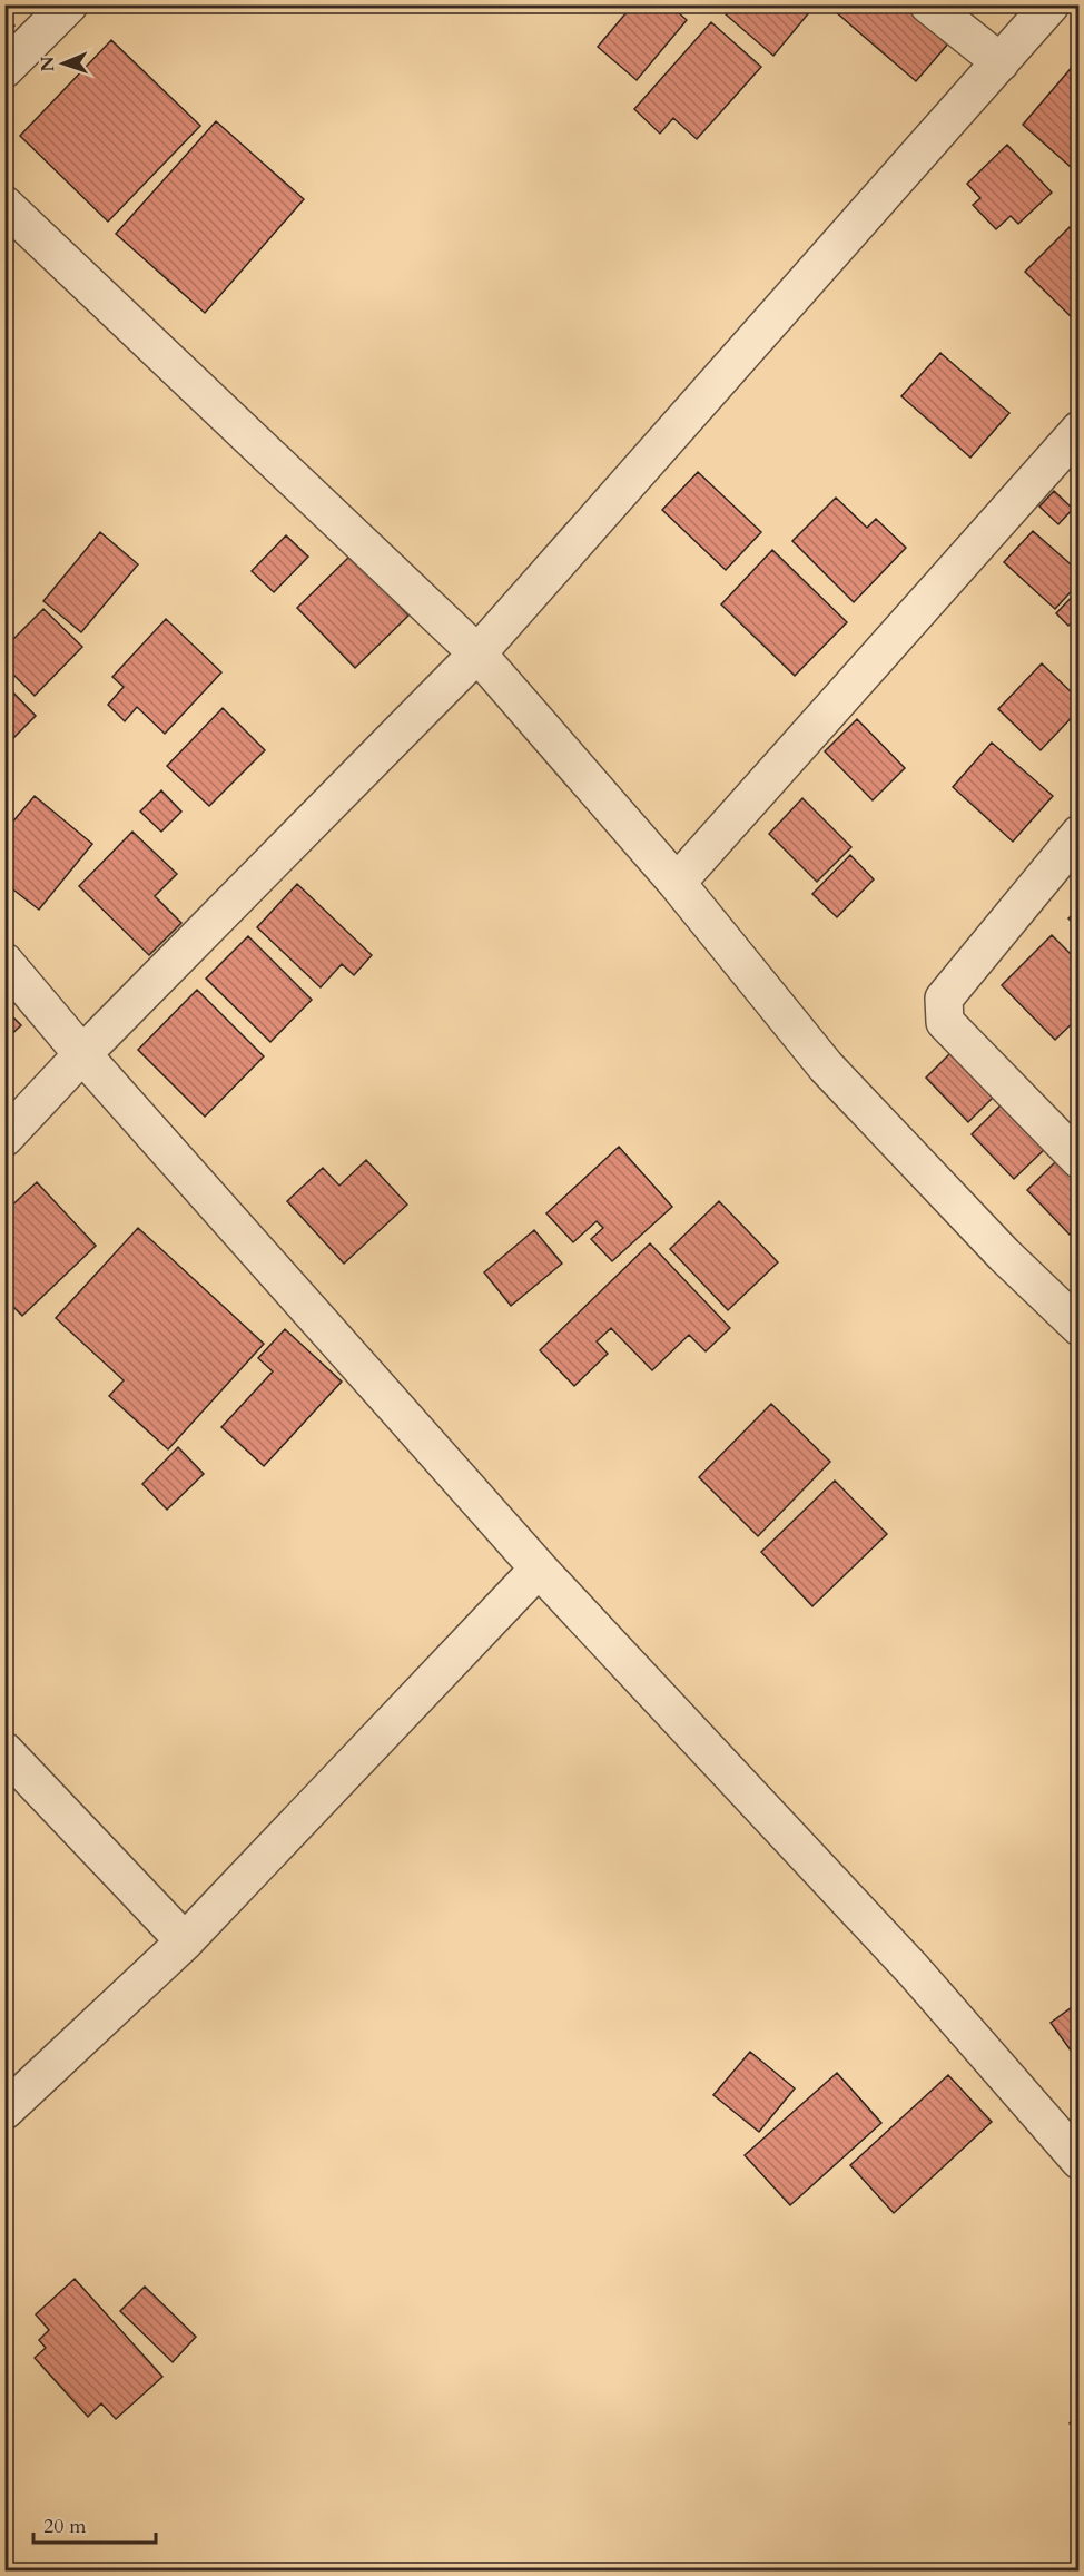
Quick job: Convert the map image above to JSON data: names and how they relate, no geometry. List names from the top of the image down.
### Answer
{
  "scale_bar": "20 m",
  "north": "left"
}
